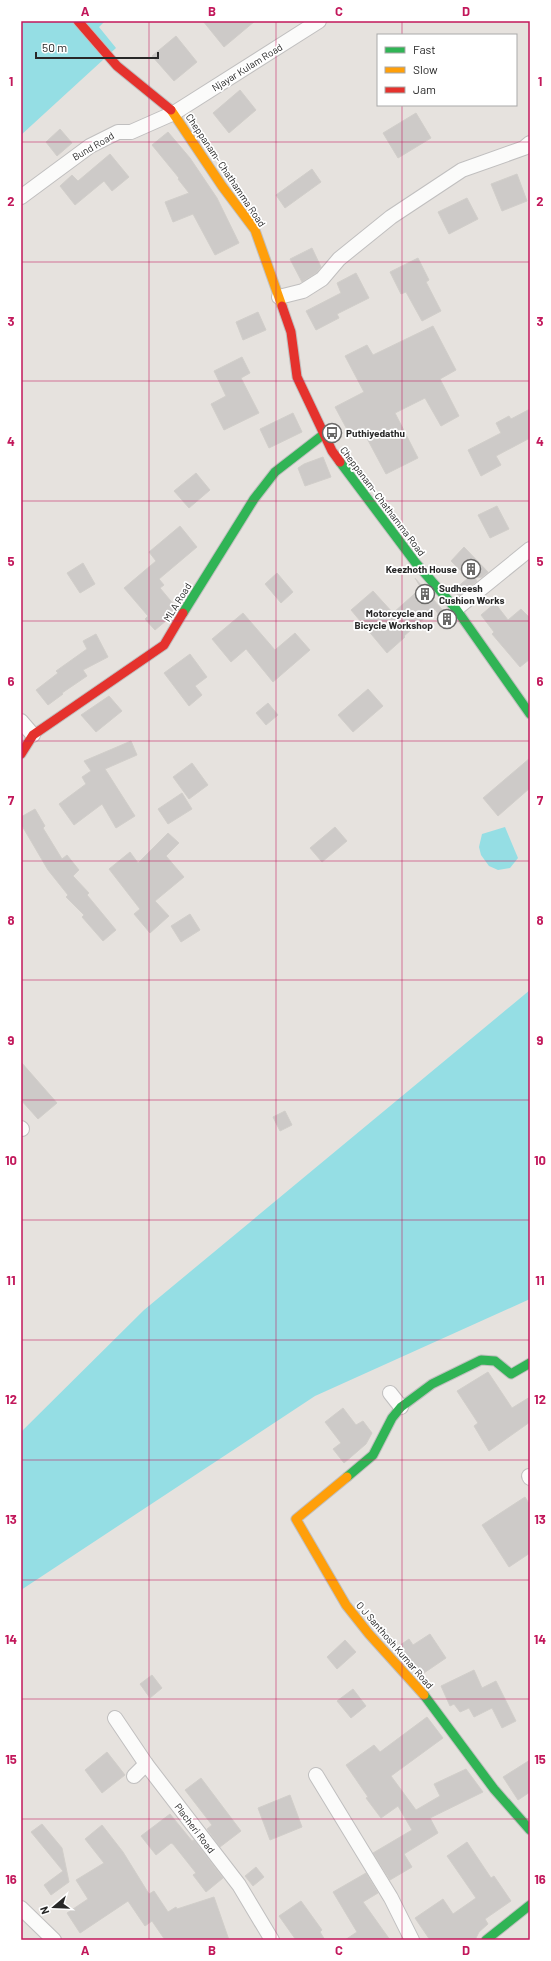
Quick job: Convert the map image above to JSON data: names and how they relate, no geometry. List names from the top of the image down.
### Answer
{
  "streets": {
    "street": [
      "Njayar Kulam Road",
      "Bund Road",
      "Cheppanam- Chathamma Road",
      "MLA Road",
      "O J Santhosh Kumar Road",
      "Placheri Road"
    ]
  },
  "crossings": [
    ["Njayar Kulam Road", "Bund Road"],
    ["Njayar Kulam Road", "Cheppanam- Chathamma Road"],
    ["Bund Road", "Cheppanam- Chathamma Road"],
    ["Cheppanam- Chathamma Road", "MLA Road"]
  ],
  "places": {
    "bus stop": ["Puthiyedathu"],
    "building": ["Keezhoth House", "Sudheesh Cushion Works", "Motorcycle and Bicycle Workshop"]
  },
  "legend": ["Fast", "Slow", "Jam"],
  "scale_bar": "50 m",
  "north": "left",
  "grid": {
    "columns": [
      "A",
      "B",
      "C",
      "D"
    ],
    "rows": [
      "1",
      "2",
      "3",
      "4",
      "5",
      "6",
      "7",
      "8",
      "9",
      "10",
      "11",
      "12",
      "13",
      "14",
      "15",
      "16"
    ]
  }
}
